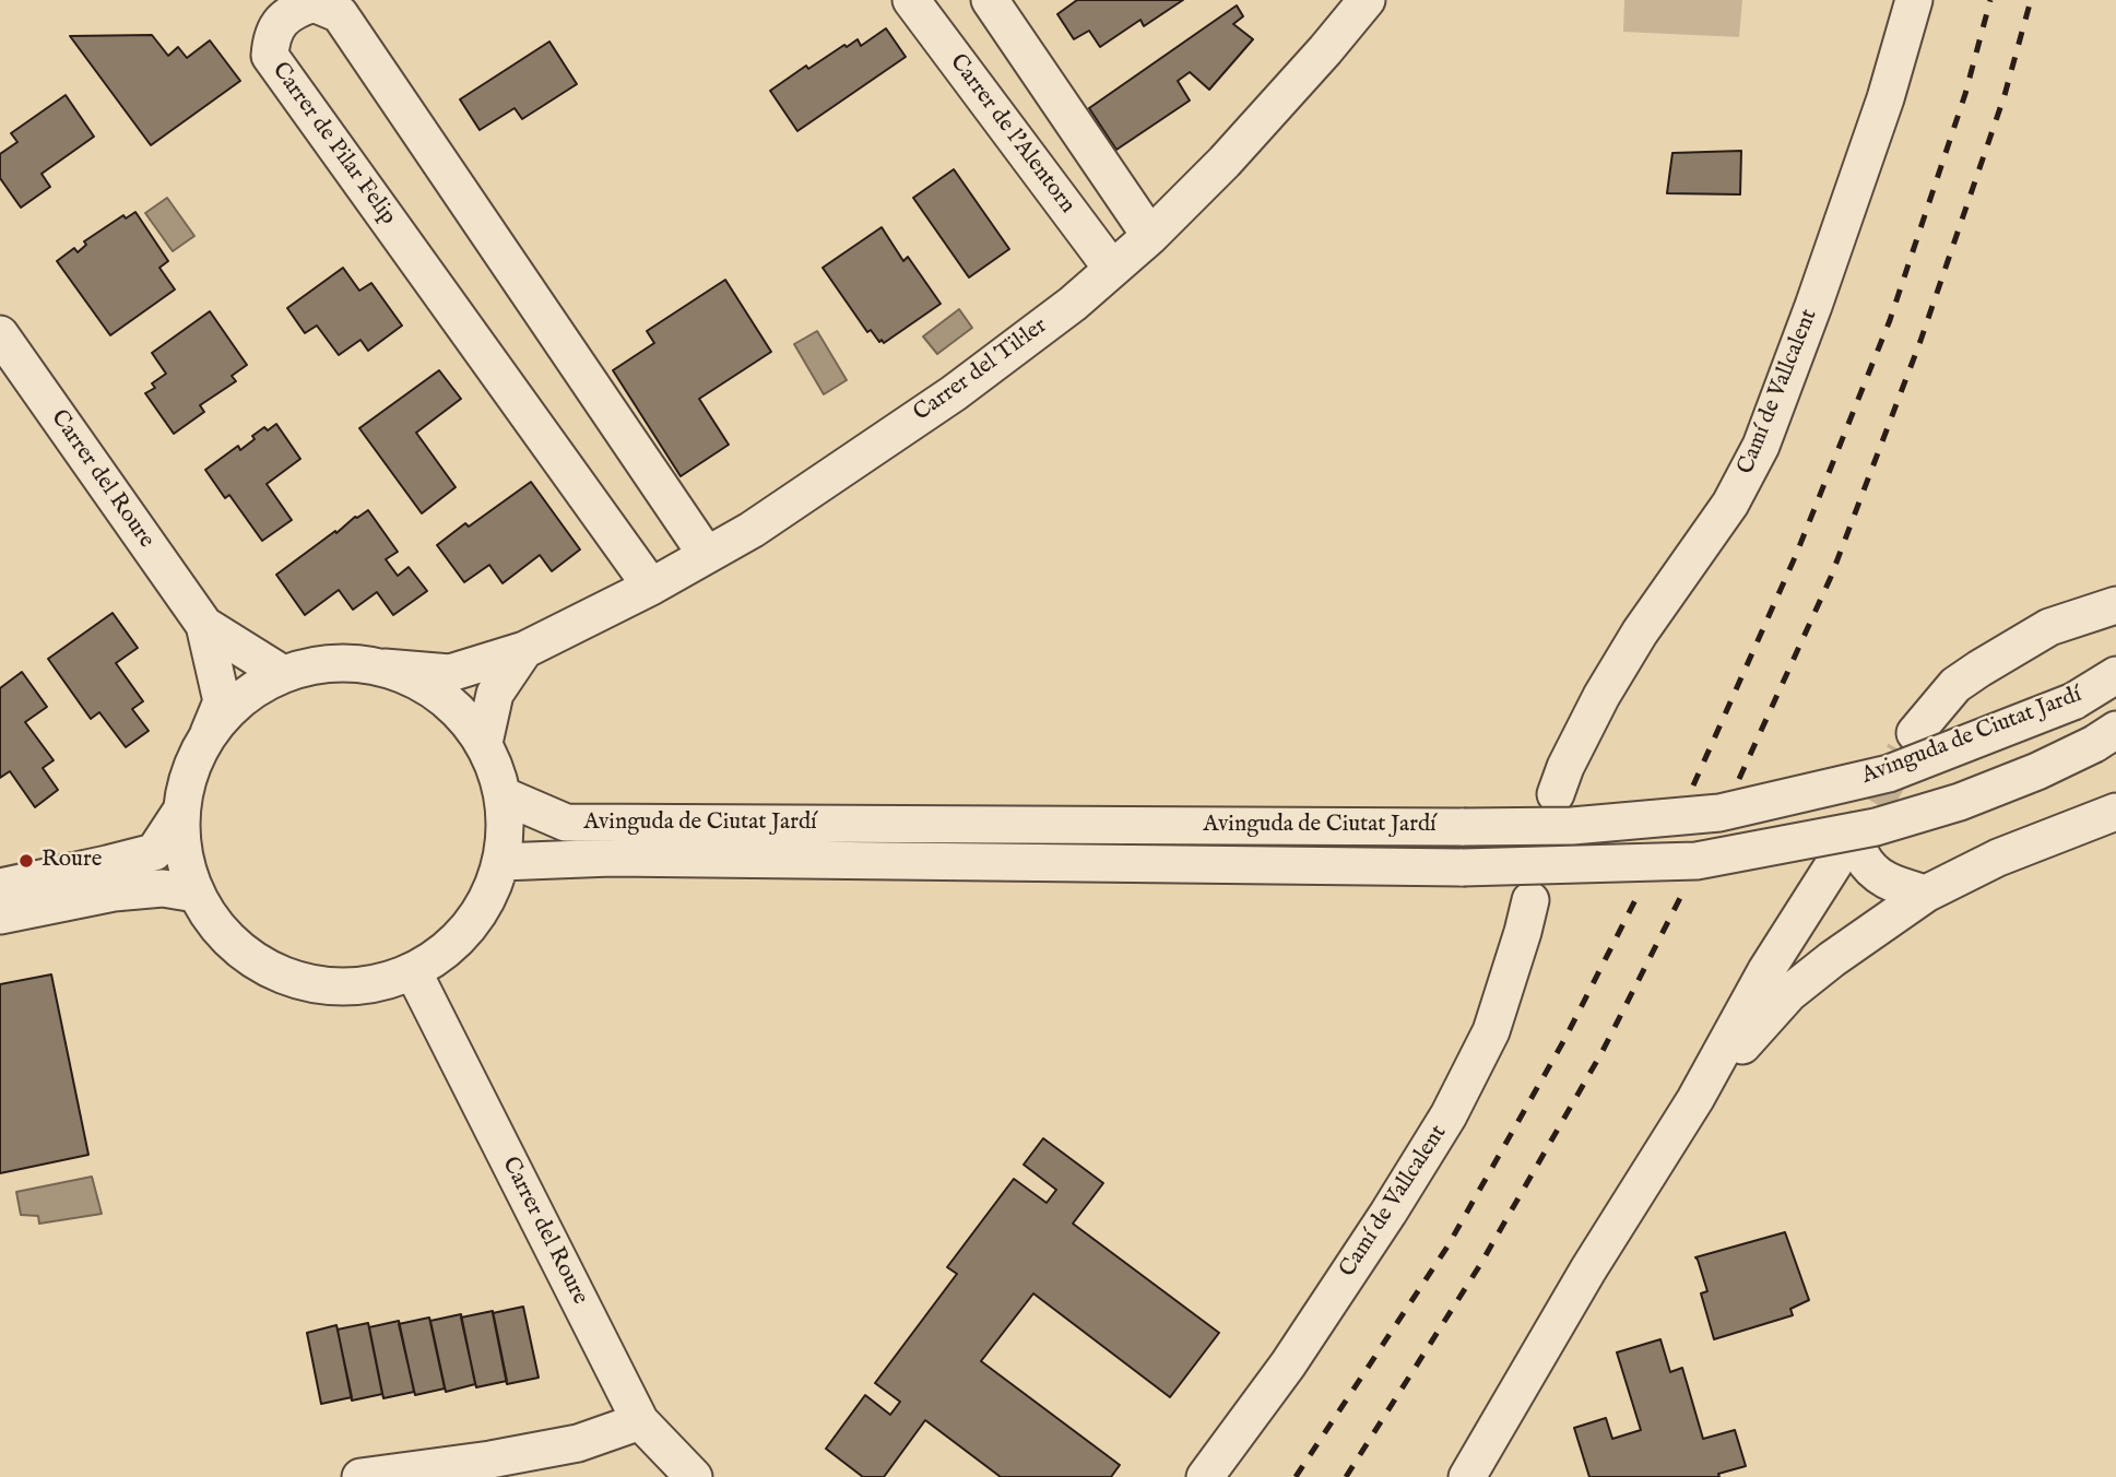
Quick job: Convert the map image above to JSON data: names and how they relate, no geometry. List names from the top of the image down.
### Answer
{
  "streets": {
    "street": [
      "Carrer de l'Alentorn",
      "Carrer de Pilar Felip",
      "Carrer del Til·ler",
      "Camí de Vallcalent",
      "Carrer del Roure",
      "Avinguda de Ciutat Jardí"
    ]
  },
  "crossings": [
    ["Carrer de l'Alentorn", "Carrer del Til·ler"],
    ["Carrer de Pilar Felip", "Carrer del Til·ler"]
  ],
  "places": ["Roure"]
}
